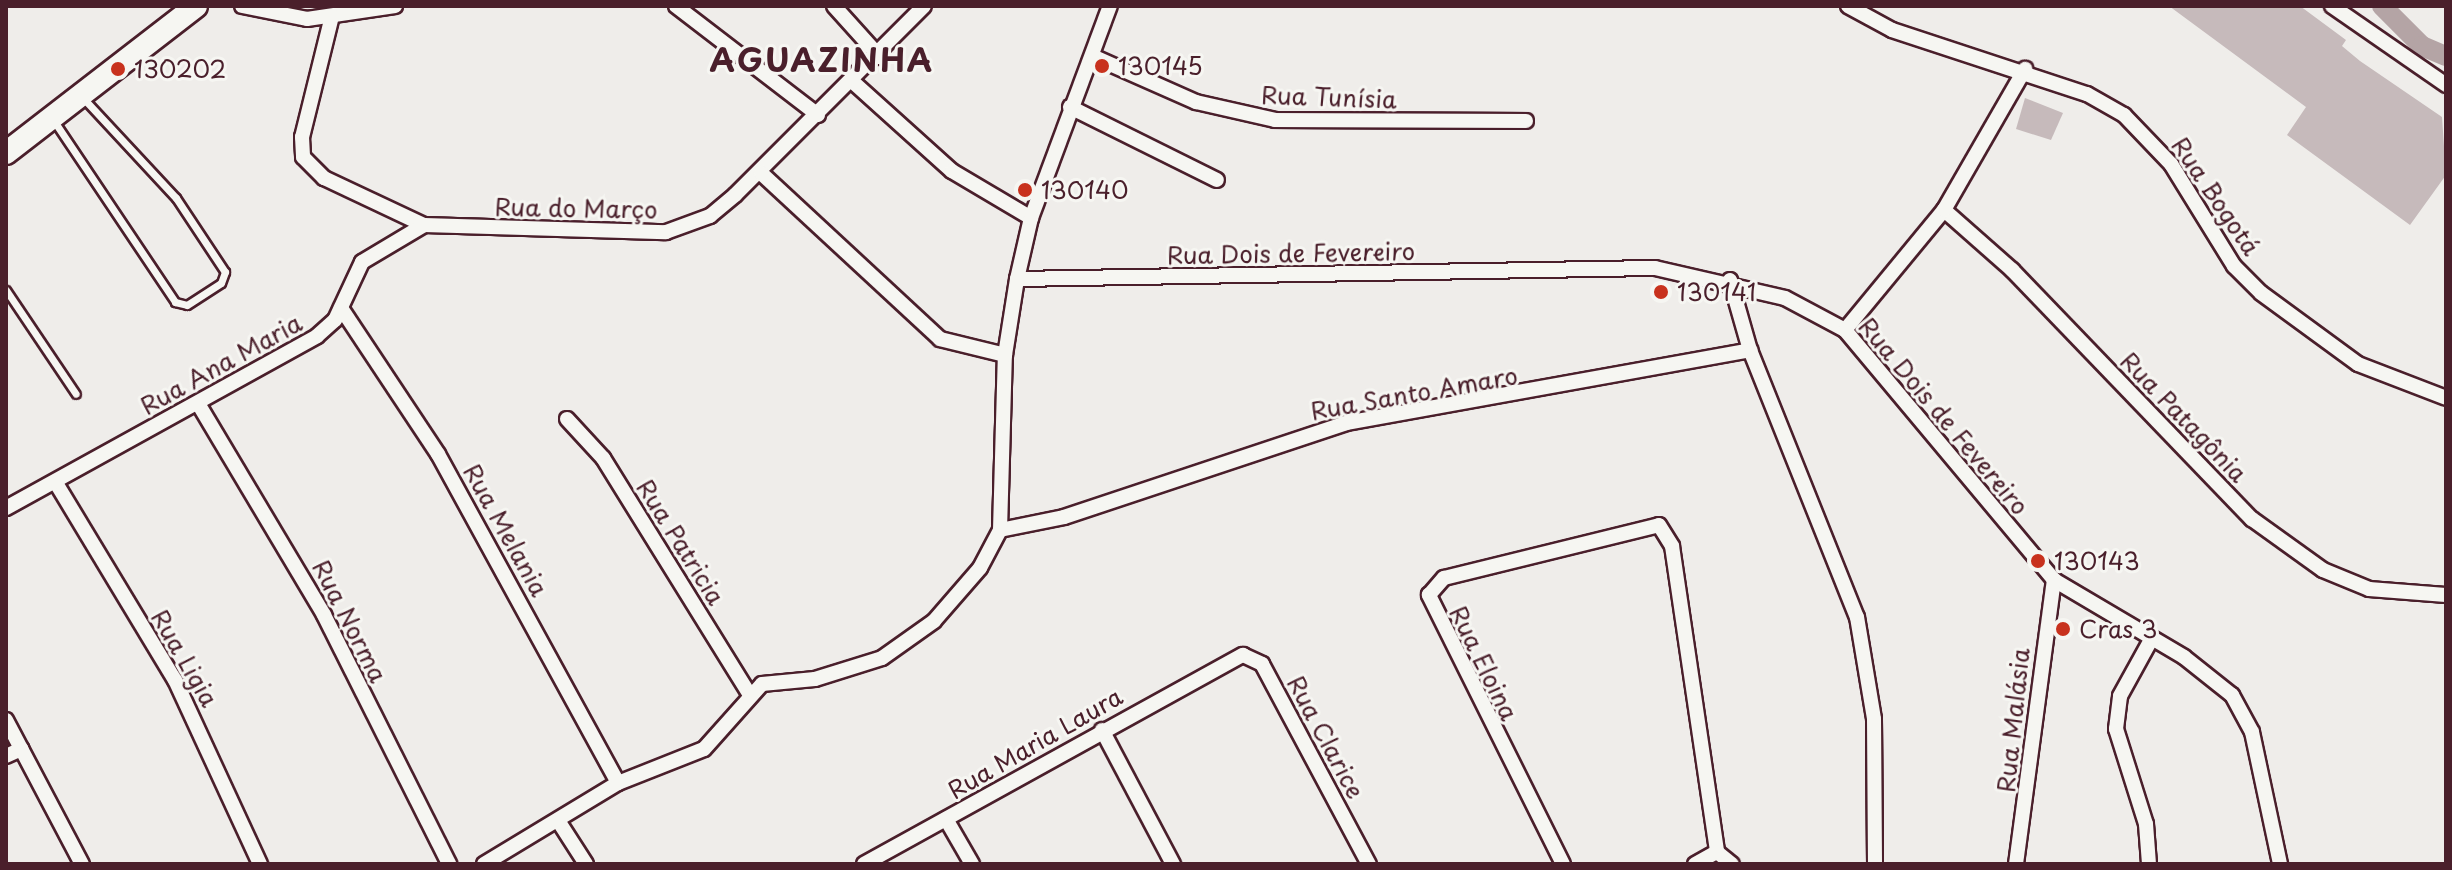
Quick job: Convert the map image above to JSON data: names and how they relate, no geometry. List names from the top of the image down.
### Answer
{
  "streets": {
    "street": [
      "Rua Tunísia",
      "Rua Bogotá",
      "Rua do Março",
      "Rua Dois de Fevereiro",
      "Rua Ana Maria",
      "Rua Santo Amaro",
      "Rua Patagônia",
      "Rua Melania",
      "Rua Patricia",
      "Rua Norma",
      "Rua Ligia",
      "Rua Eloina",
      "Rua Malásia",
      "Rua Clarice",
      "Rua Maria Laura"
    ]
  },
  "crossings": [
    ["Rua do Março", "Rua Ana Maria"],
    ["Rua Dois de Fevereiro", "Rua Malásia"],
    ["Rua Ana Maria", "Rua Melania"],
    ["Rua Ana Maria", "Rua Norma"],
    ["Rua Ana Maria", "Rua Ligia"],
    ["Rua Clarice", "Rua Maria Laura"]
  ],
  "districts": ["AGUAZINHA"],
  "places": [
    "130145",
    "130202",
    "130140",
    "130141",
    "130143",
    "Cras 3"
  ]
}
